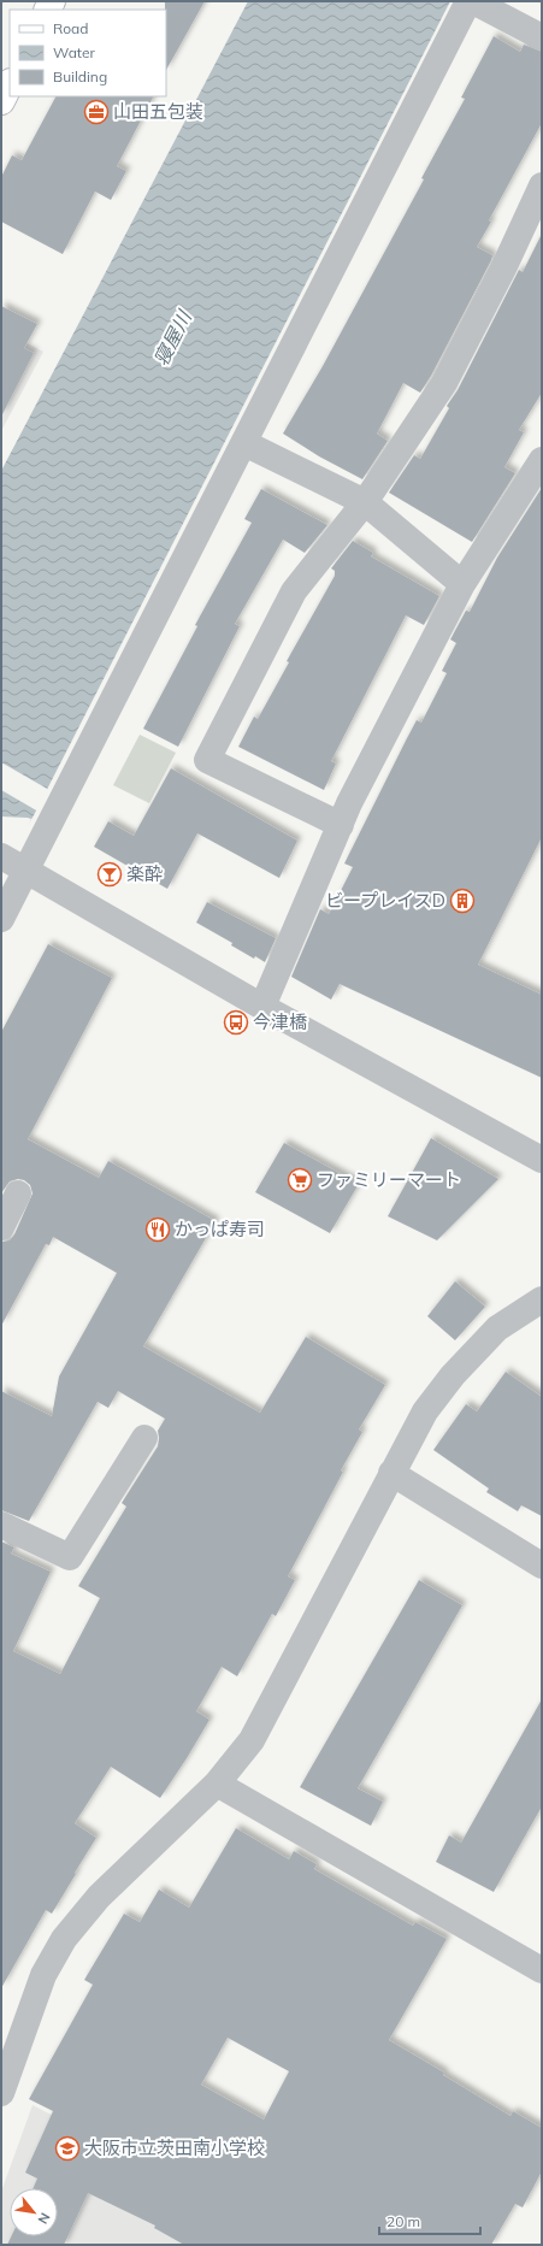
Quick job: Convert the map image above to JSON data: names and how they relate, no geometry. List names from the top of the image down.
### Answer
{
  "water": ["寝屋川"],
  "places": {
    "office": ["山田五包装"],
    "bar": ["楽酔"],
    "building": ["ビープレイスD"],
    "bus stop": ["今津橋"],
    "supermarket": ["ファミリーマート"],
    "restaurant": ["かっぱ寿司"],
    "school or university": ["大阪市立茨田南小学校"]
  },
  "legend": ["Road", "Water", "Building"],
  "scale_bar": "20 m",
  "north": "bottom right"
}
